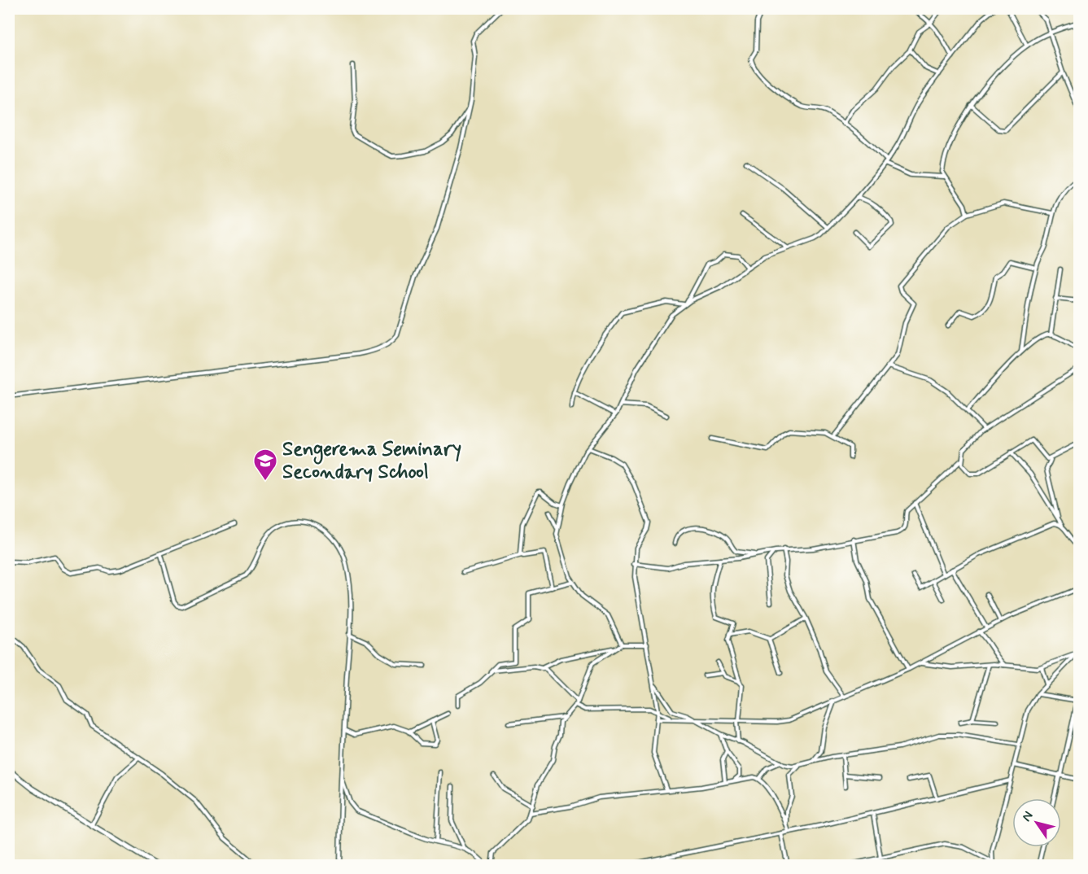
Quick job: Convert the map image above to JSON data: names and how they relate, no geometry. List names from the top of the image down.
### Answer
{
  "places": {
    "school or university": ["Sengerema Seminary Secondary School"]
  },
  "north": "top left"
}
